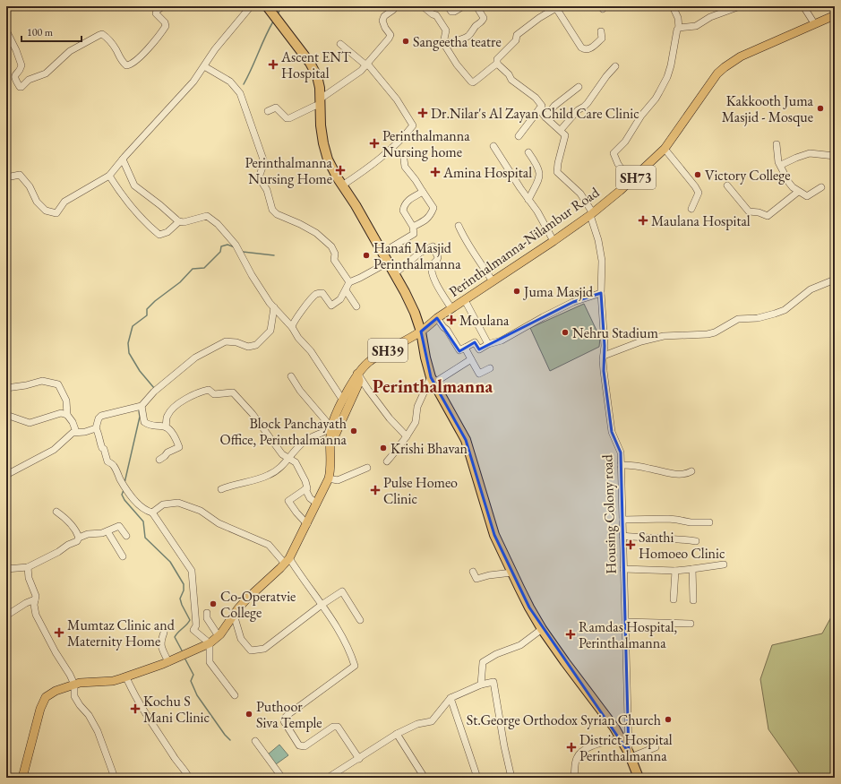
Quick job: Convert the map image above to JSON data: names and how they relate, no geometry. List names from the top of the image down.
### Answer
{
  "streets": {
    "main road": ["SH73", "Perinthalmanna-Nilambur Road", "SH39"],
    "street": ["Housing Colony road"]
  },
  "crossings": [
    ["Perinthalmanna-Nilambur Road", "SH39"],
    ["Perinthalmanna-Nilambur Road", "Housing Colony road"]
  ],
  "districts": ["Perinthalmanna"],
  "places": {
    "other": [
      "Sangeetha teatre",
      "Kakkooth Juma Masjid - Mosque",
      "Victory College",
      "Hanafi Masjid Perinthalmanna",
      "Juma Masjid",
      "Nehru Stadium",
      "Block Panchayath Office, Perinthalmanna",
      "Krishi Bhavan",
      "Co-Operatvie College",
      "Puthoor Siva Temple",
      "St.George Orthodox Syrian Church"
    ],
    "health": [
      "Ascent ENT Hospital",
      "Dr.Nilar's Al Zayan Child Care Clinic",
      "Perinthalmanna Nursing home",
      "Perinthalmanna Nursing Home",
      "Amina Hospital",
      "Maulana Hospital",
      "Moulana",
      "Pulse Homeo Clinic",
      "Santhi Homoeo Clinic",
      "Mumtaz Clinic and Maternity Home",
      "Ramdas Hospital, Perinthalmanna",
      "Kochu S Mani Clinic",
      "District Hospital Perinthalmanna"
    ]
  },
  "scale_bar": "100 m"
}
